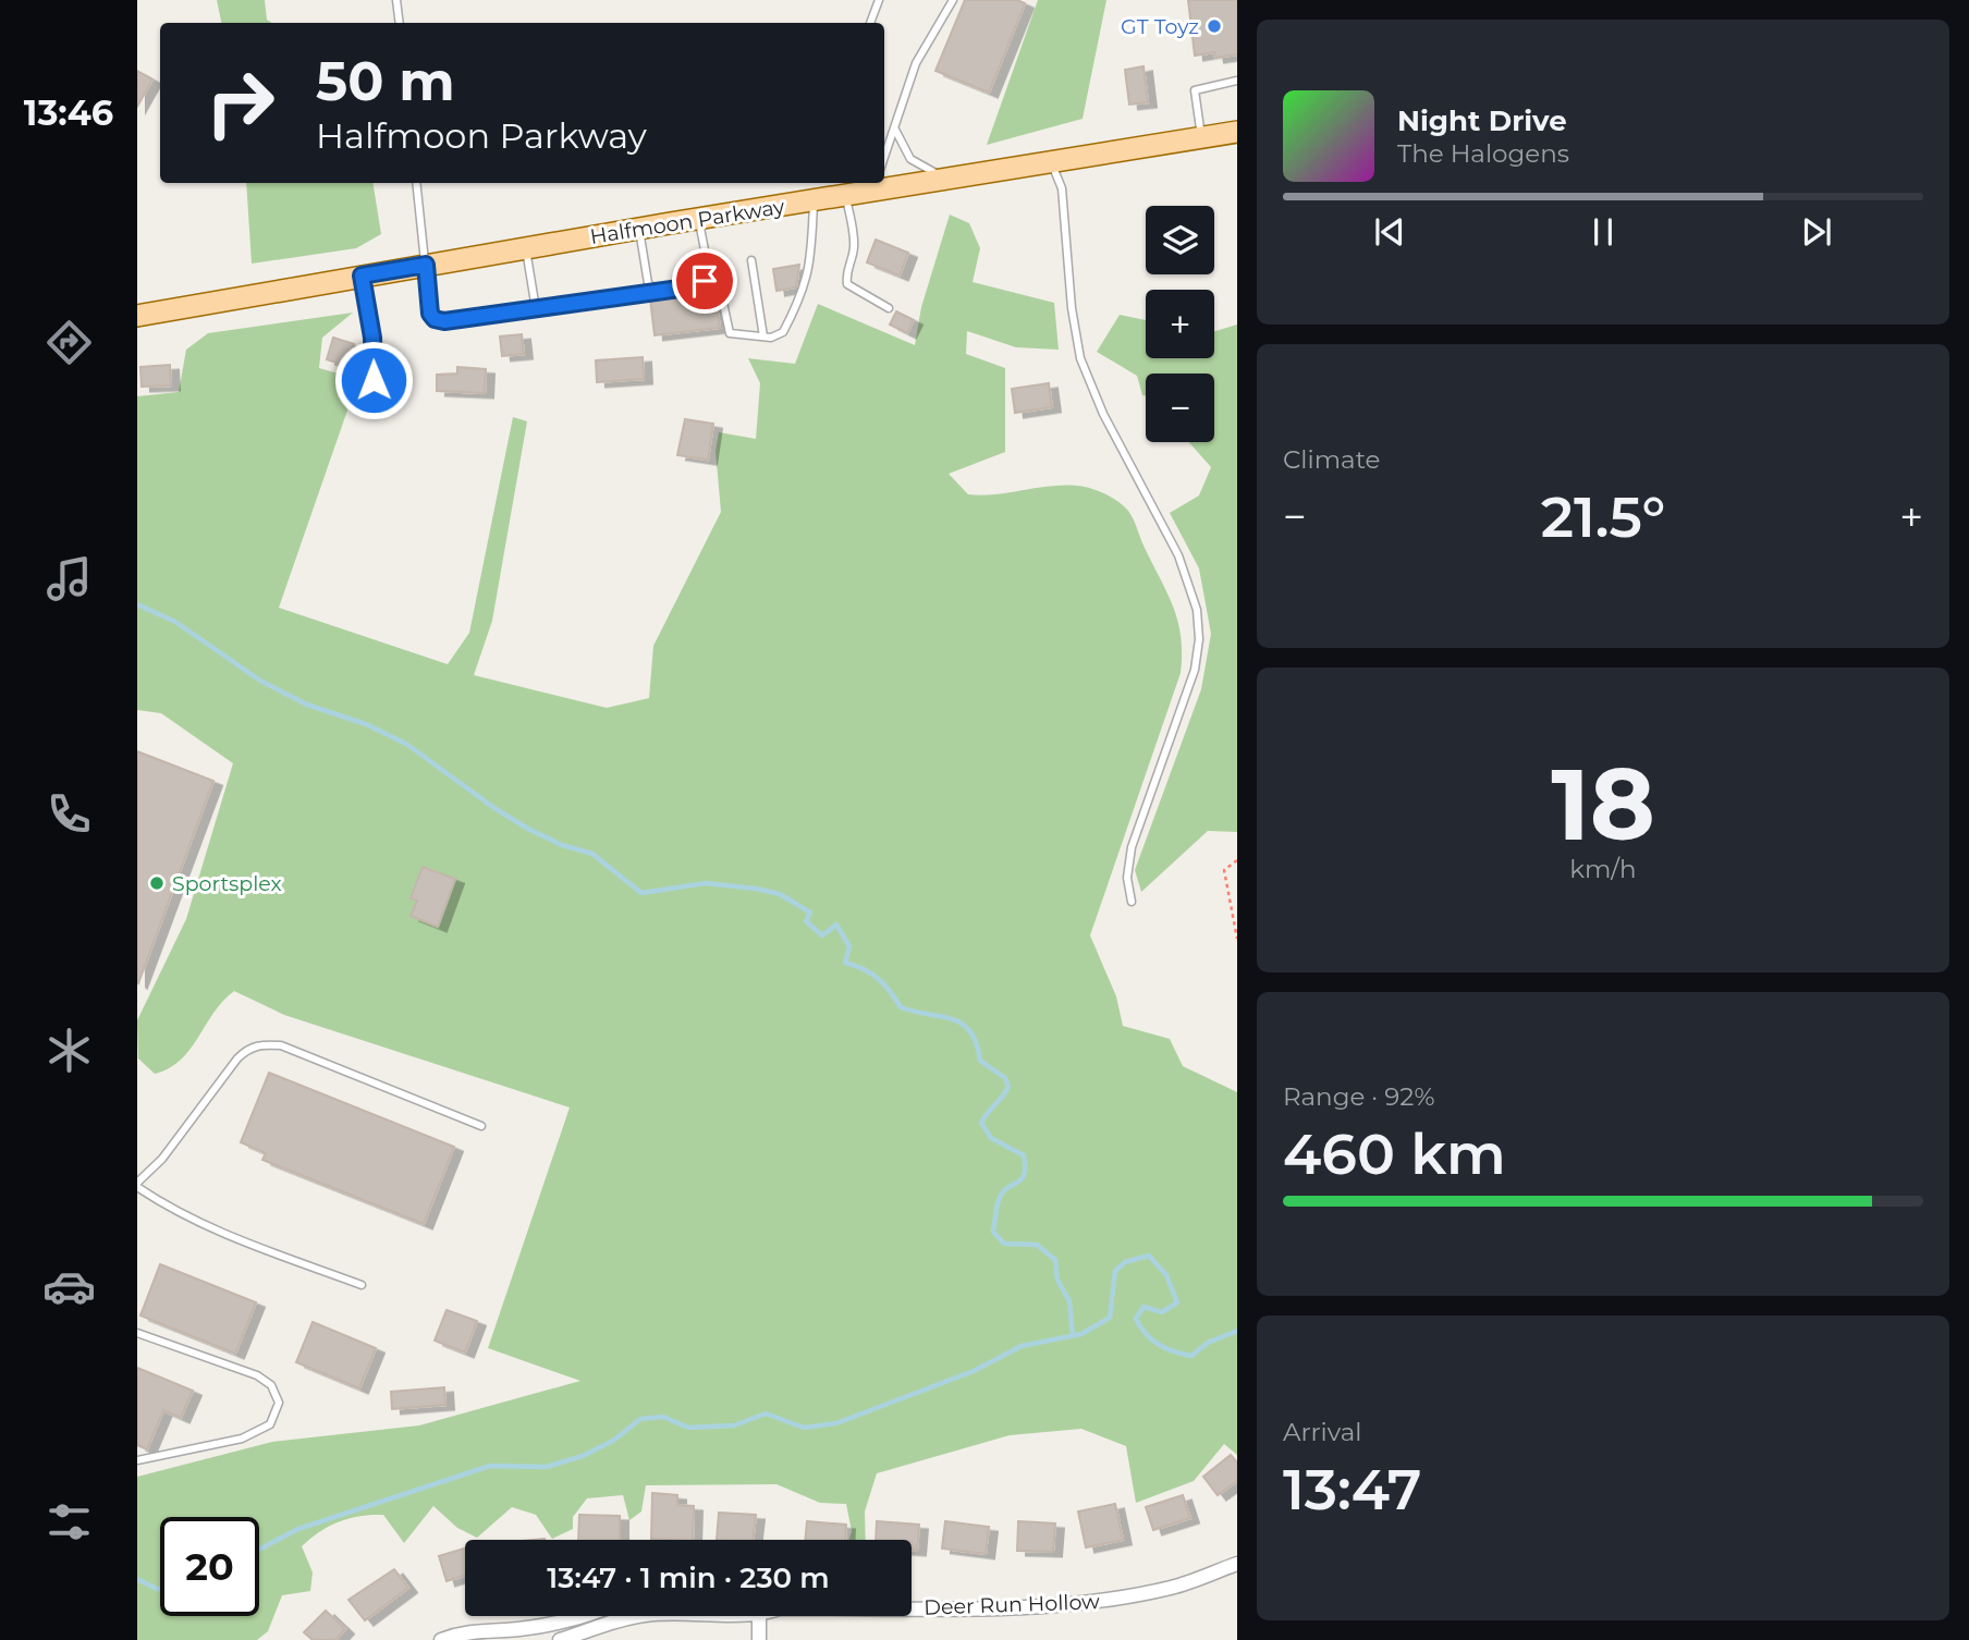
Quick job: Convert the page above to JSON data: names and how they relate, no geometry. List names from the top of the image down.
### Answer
{
  "streets": {
    "main road": ["Halfmoon Parkway"],
    "street": ["Deer Run Hollow"]
  },
  "places": ["GT Toyz", "Sportsplex"],
  "page": {
    "tabs": "13:46",
    "turn": ["50 m", "Halfmoon Parkway"],
    "song": ["Night Drive", "The Halogens"],
    "map_buttons": ["+", "−"],
    "tile": [
      "Climate",
      ["18", "km/h"],
      ["Range · 92%", "460 km"],
      ["Arrival", "13:47"]
    ],
    "heat": ["−", "21.5°", "+"],
    "limit": "20",
    "trip": "13:47 · 1 min · 230 m"
  }
}
